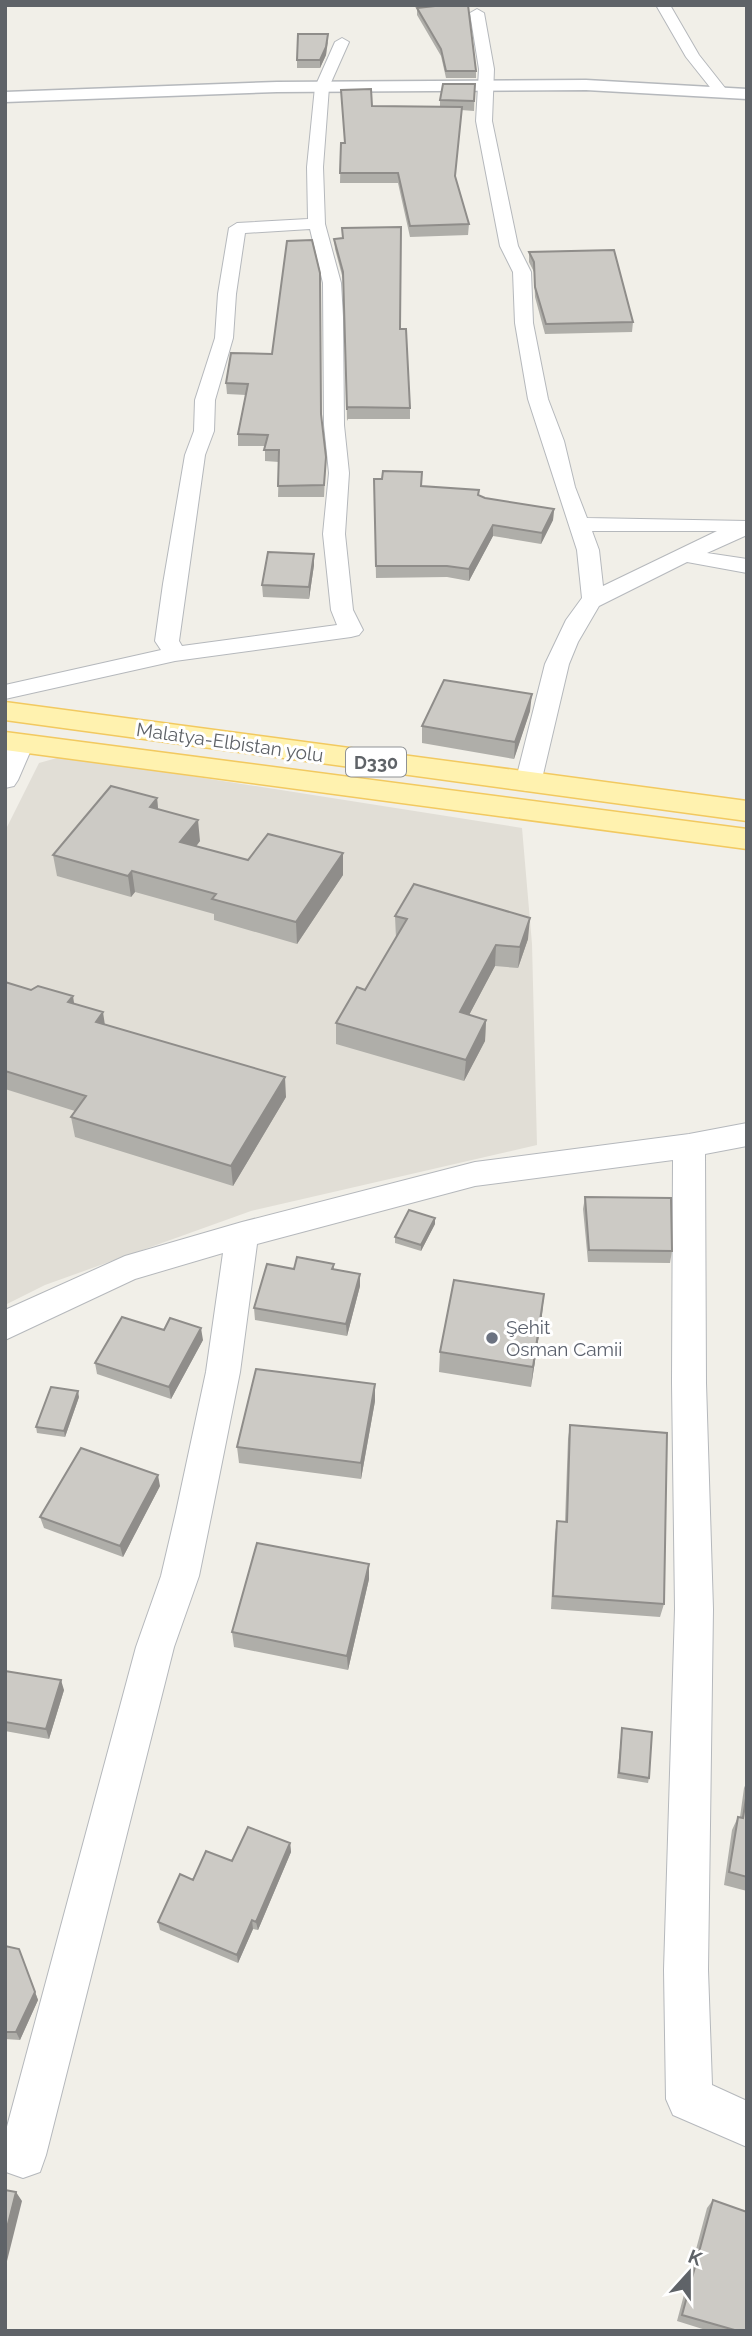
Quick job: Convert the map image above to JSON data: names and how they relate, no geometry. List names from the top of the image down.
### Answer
{
  "streets": {
    "main road": ["Malatya-Elbistan yolu", "D330"]
  },
  "places": ["Şehit Osman Camii"],
  "north": "top"
}
